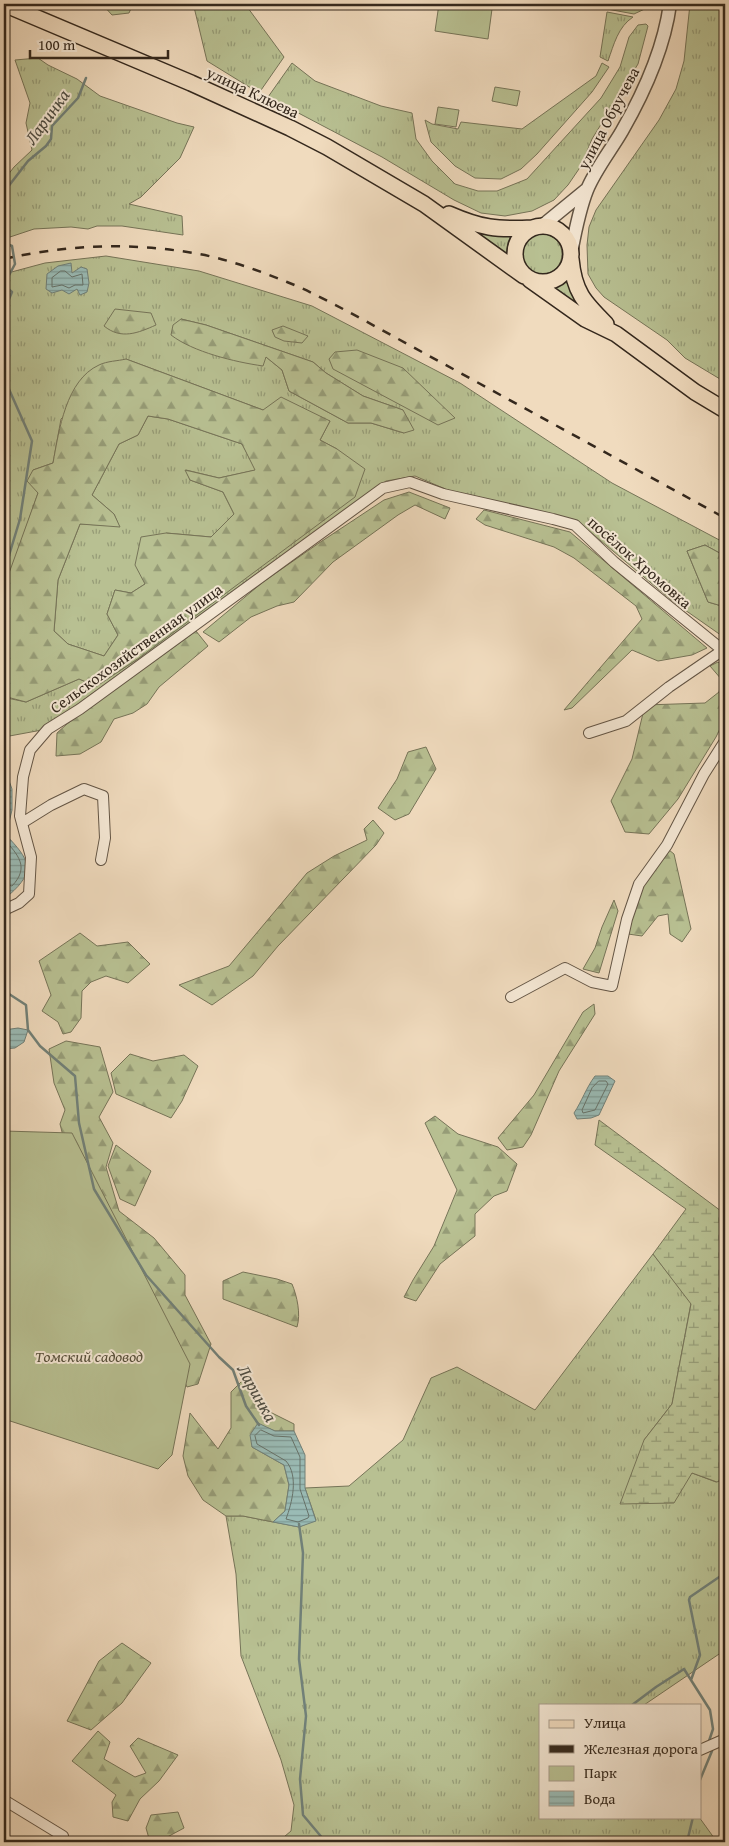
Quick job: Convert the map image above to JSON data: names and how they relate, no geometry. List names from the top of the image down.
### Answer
{
  "streets": {
    "main road": ["улица Клюева"],
    "street": ["улица Обручева", "посёлок Хромовка", "Сельскохозяйственная улица"]
  },
  "crossings": [
    ["улица Клюева", "улица Обручева"],
    ["посёлок Хромовка", "Сельскохозяйственная улица"]
  ],
  "water": ["Ларинка"],
  "parks": ["Томский садовод"],
  "legend": [
    "Улица",
    "Железная дорога",
    "Парк",
    "Вода"
  ],
  "scale_bar": "100 m"
}
